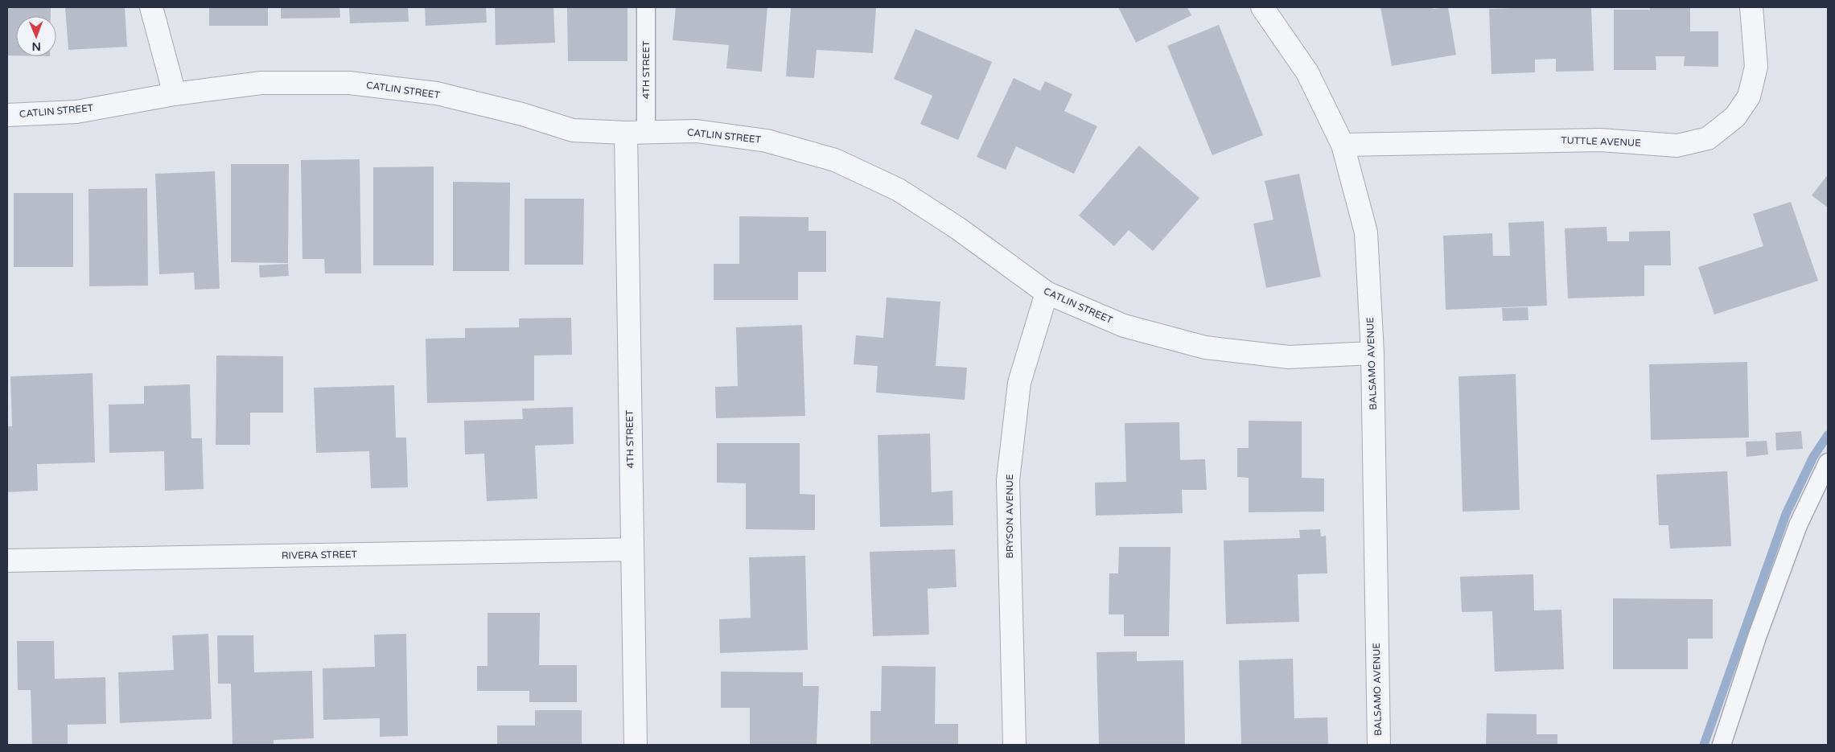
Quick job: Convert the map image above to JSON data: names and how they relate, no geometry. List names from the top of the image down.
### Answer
{
  "streets": {
    "street": [
      "4TH STREET",
      "CATLIN STREET",
      "TUTTLE AVENUE",
      "BALSAMO AVENUE",
      "BRYSON AVENUE",
      "RIVERA STREET"
    ]
  },
  "crossings": [
    ["4TH STREET", "CATLIN STREET"],
    ["4TH STREET", "RIVERA STREET"],
    ["CATLIN STREET", "BALSAMO AVENUE"],
    ["CATLIN STREET", "BRYSON AVENUE"],
    ["TUTTLE AVENUE", "BALSAMO AVENUE"]
  ],
  "north": "bottom"
}
